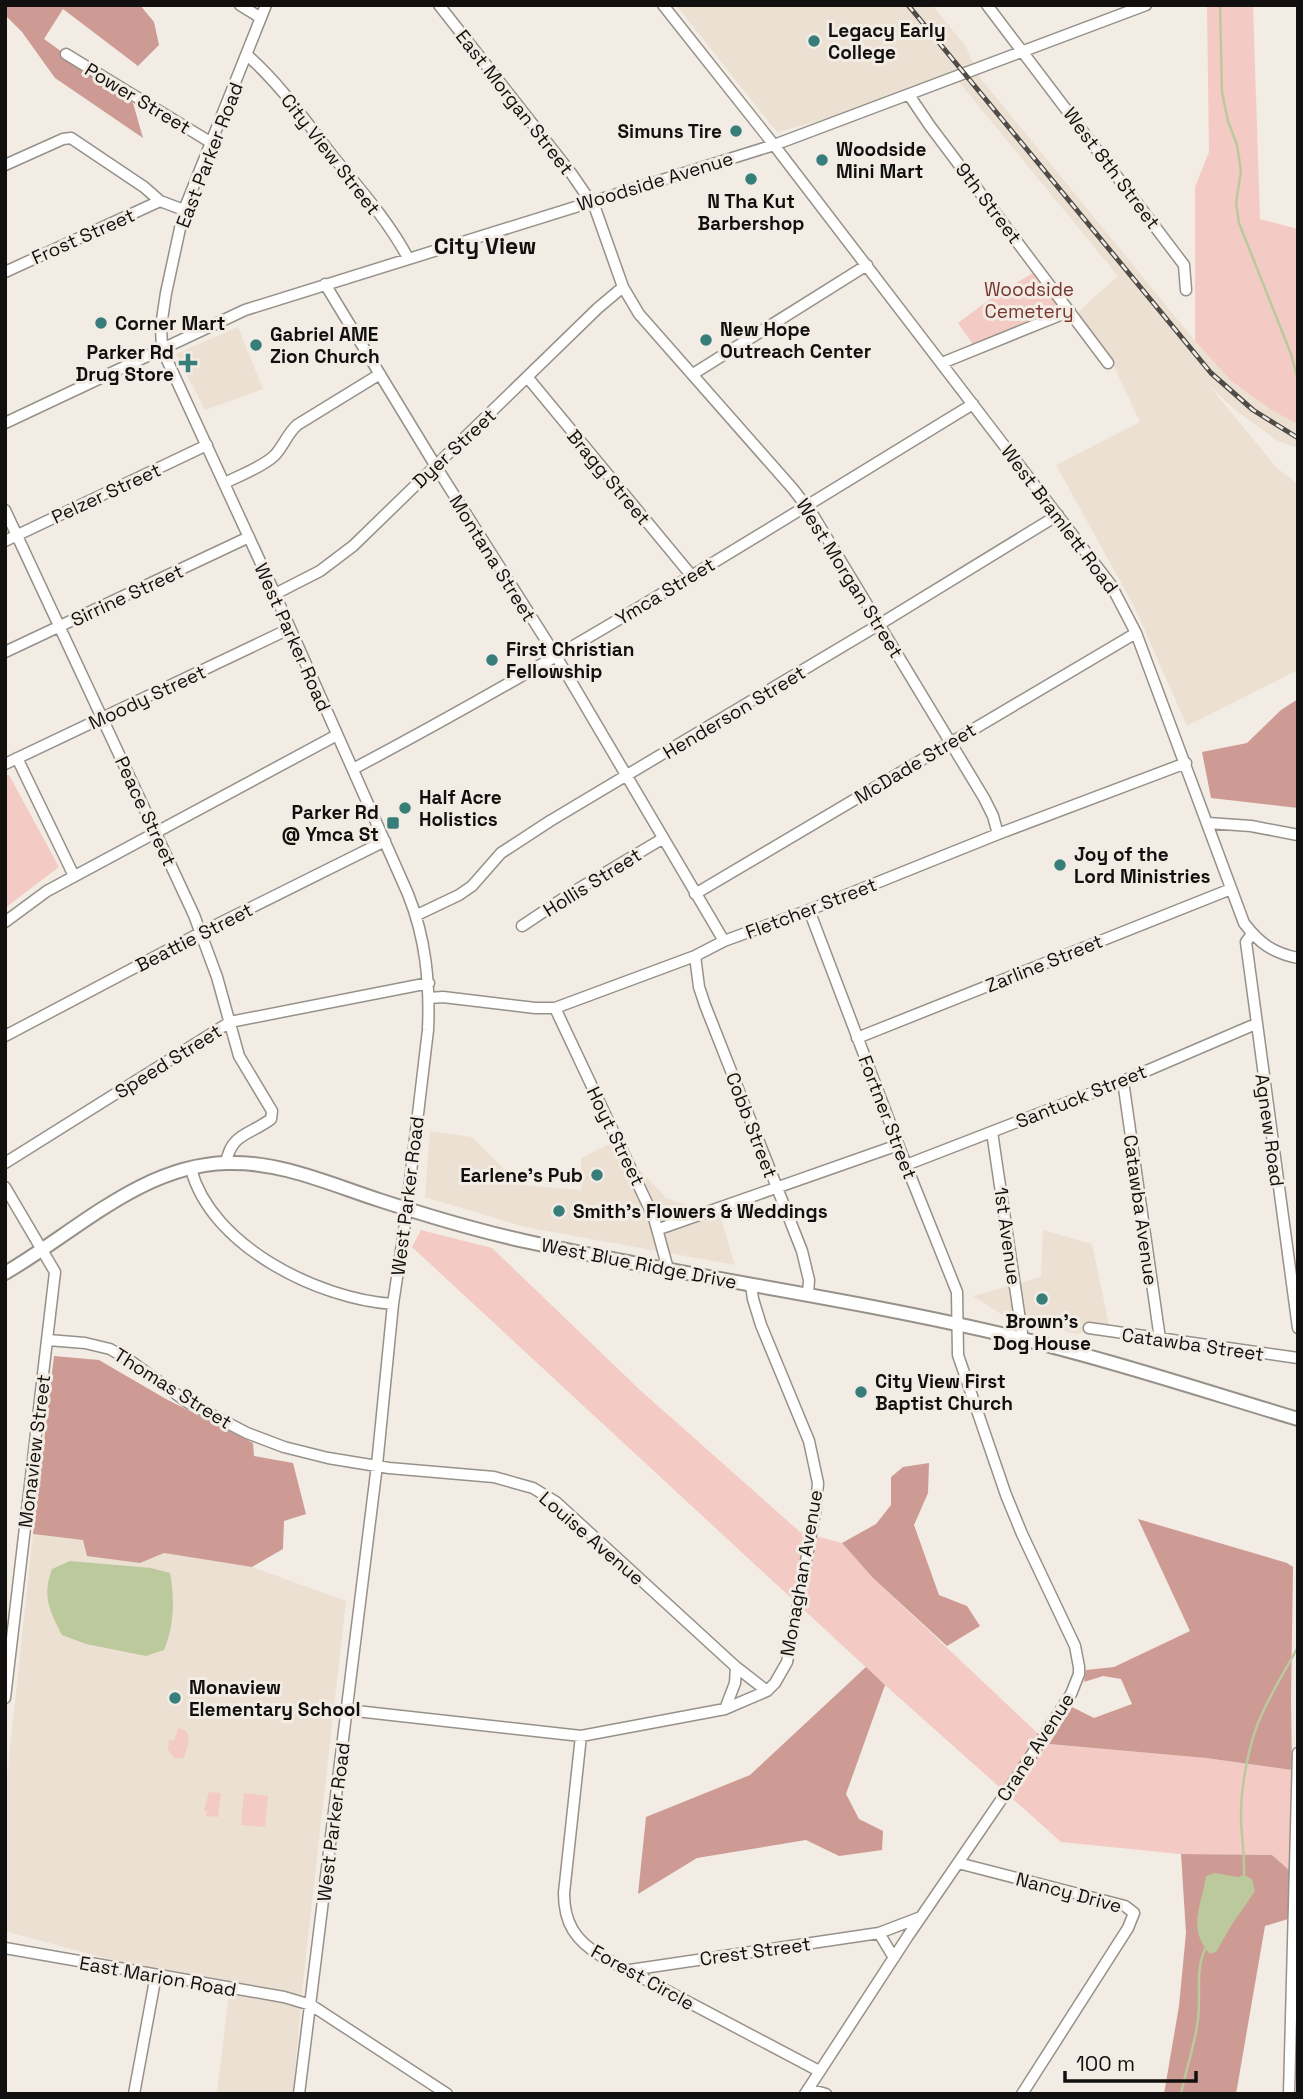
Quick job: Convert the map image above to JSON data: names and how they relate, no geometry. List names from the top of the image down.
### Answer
{
  "streets": {
    "main road": ["West Blue Ridge Drive"],
    "street": [
      "Power Street",
      "East Morgan Street",
      "City View Street",
      "East Parker Road",
      "West 8th Street",
      "Woodside Avenue",
      "9th Street",
      "Frost Street",
      "Dyer Street",
      "Bragg Street",
      "Pelzer Street",
      "West Bramlett Road",
      "Montana Street",
      "West Morgan Street",
      "Ymca Street",
      "Sirrine Street",
      "West Parker Road",
      "Moody Street",
      "Henderson Street",
      "McDade Street",
      "Peace Street",
      "Hollis Street",
      "Fletcher Street",
      "Beattie Street",
      "Zarline Street",
      "Speed Street",
      "Santuck Street",
      "Fortner Street",
      "Cobb Street",
      "Agnew Road",
      "Hoyt Street",
      "Catawba Avenue",
      "1st Avenue",
      "Catawba Street",
      "Thomas Street",
      "Monaview Street",
      "Louise Avenue",
      "Monaghan Avenue",
      "Crane Avenue",
      "Nancy Drive",
      "Crest Street",
      "East Marion Road",
      "Forest Circle"
    ]
  },
  "crossings": [
    ["Power Street", "East Parker Road"],
    ["East Morgan Street", "Woodside Avenue"],
    ["East Morgan Street", "West Morgan Street"],
    ["City View Street", "East Parker Road"],
    ["City View Street", "Woodside Avenue"],
    ["East Parker Road", "Woodside Avenue"],
    ["East Parker Road", "West Parker Road"],
    ["West 8th Street", "Woodside Avenue"],
    ["Woodside Avenue", "9th Street"],
    ["Woodside Avenue", "West Bramlett Road"],
    ["Woodside Avenue", "Montana Street"],
    ["Woodside Avenue", "West Morgan Street"],
    ["Woodside Avenue", "West Parker Road"],
    ["Dyer Street", "Bragg Street"],
    ["Dyer Street", "Montana Street"],
    ["Dyer Street", "West Morgan Street"],
    ["Dyer Street", "West Parker Road"],
    ["Bragg Street", "Ymca Street"],
    ["Pelzer Street", "West Parker Road"],
    ["Pelzer Street", "Peace Street"],
    ["West Bramlett Road", "Ymca Street"],
    ["West Bramlett Road", "Henderson Street"],
    ["West Bramlett Road", "McDade Street"],
    ["West Bramlett Road", "Fletcher Street"],
    ["West Bramlett Road", "Zarline Street"],
    ["West Bramlett Road", "Agnew Road"],
    ["Montana Street", "Ymca Street"],
    ["Montana Street", "Henderson Street"],
    ["Montana Street", "McDade Street"],
    ["Montana Street", "Hollis Street"],
    ["Montana Street", "Fletcher Street"],
    ["West Morgan Street", "Ymca Street"],
    ["West Morgan Street", "Henderson Street"],
    ["West Morgan Street", "McDade Street"],
    ["West Morgan Street", "Fletcher Street"],
    ["Ymca Street", "West Parker Road"],
    ["Sirrine Street", "West Parker Road"],
    ["Sirrine Street", "Peace Street"],
    ["West Parker Road", "Moody Street"],
    ["West Parker Road", "Henderson Street"],
    ["West Parker Road", "Fletcher Street"],
    ["West Parker Road", "Beattie Street"],
    ["West Parker Road", "Speed Street"],
    ["West Parker Road", "West Blue Ridge Drive"],
    ["West Parker Road", "Thomas Street"],
    ["West Parker Road", "Louise Avenue"],
    ["West Parker Road", "East Marion Road"],
    ["Moody Street", "Peace Street"],
    ["Peace Street", "Beattie Street"],
    ["Peace Street", "Speed Street"],
    ["Peace Street", "West Blue Ridge Drive"],
    ["Fletcher Street", "Fortner Street"],
    ["Fletcher Street", "Cobb Street"],
    ["Fletcher Street", "Hoyt Street"],
    ["Zarline Street", "Fortner Street"],
    ["Santuck Street", "Fortner Street"],
    ["Santuck Street", "Agnew Road"],
    ["Santuck Street", "Catawba Avenue"],
    ["Santuck Street", "1st Avenue"],
    ["Fortner Street", "West Blue Ridge Drive"],
    ["Fortner Street", "Crane Avenue"],
    ["Cobb Street", "West Blue Ridge Drive"],
    ["Hoyt Street", "West Blue Ridge Drive"],
    ["Catawba Avenue", "Catawba Street"],
    ["1st Avenue", "West Blue Ridge Drive"],
    ["West Blue Ridge Drive", "Monaview Street"],
    ["West Blue Ridge Drive", "Monaghan Avenue"],
    ["West Blue Ridge Drive", "Crane Avenue"],
    ["Thomas Street", "Monaview Street"],
    ["Thomas Street", "Louise Avenue"],
    ["Louise Avenue", "Monaghan Avenue"],
    ["Crane Avenue", "Nancy Drive"],
    ["Crane Avenue", "Crest Street"],
    ["Crane Avenue", "Forest Circle"],
    ["Crest Street", "Forest Circle"]
  ],
  "districts": ["City View"],
  "parks": ["Woodside Cemetery"],
  "places": {
    "other": [
      "Legacy Early College",
      "Simuns Tire",
      "Woodside Mini Mart",
      "N Tha Kut Barbershop",
      "Corner Mart",
      "New Hope Outreach Center",
      "Gabriel AME Zion Church",
      "First Christian Fellowship",
      "Half Acre Holistics",
      "Joy of the Lord Ministries",
      "Earlene's Pub",
      "Smith's Flowers & Weddings",
      "Brown's Dog House",
      "City View First Baptist Church",
      "Monaview Elementary School"
    ],
    "health": ["Parker Rd Drug Store"],
    "transit": ["Parker Rd @ Ymca St"]
  },
  "scale_bar": "100 m"
}
